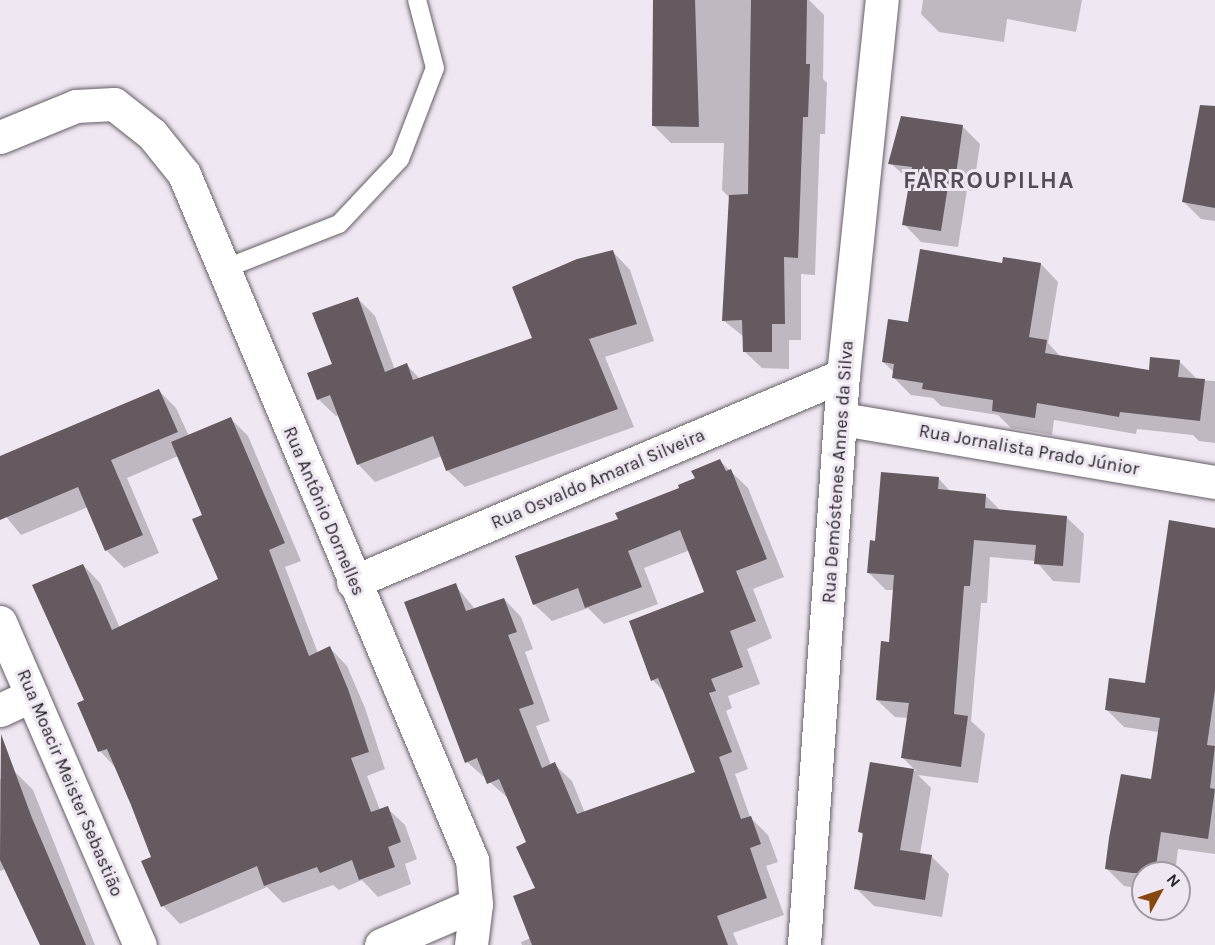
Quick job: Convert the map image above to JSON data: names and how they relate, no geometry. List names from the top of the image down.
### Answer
{
  "streets": {
    "street": [
      "Rua Jornalista Prado Júnior",
      "Rua Demóstenes Annes da Silva",
      "Rua Osvaldo Amaral Silveira",
      "Rua Antônio Dornelles",
      "Rua Moacir Meister Sebastião"
    ]
  },
  "crossings": [
    ["Rua Jornalista Prado Júnior", "Rua Demóstenes Annes da Silva"],
    ["Rua Demóstenes Annes da Silva", "Rua Osvaldo Amaral Silveira"],
    ["Rua Osvaldo Amaral Silveira", "Rua Antônio Dornelles"]
  ],
  "districts": ["FARROUPILHA"],
  "north": "top right"
}
